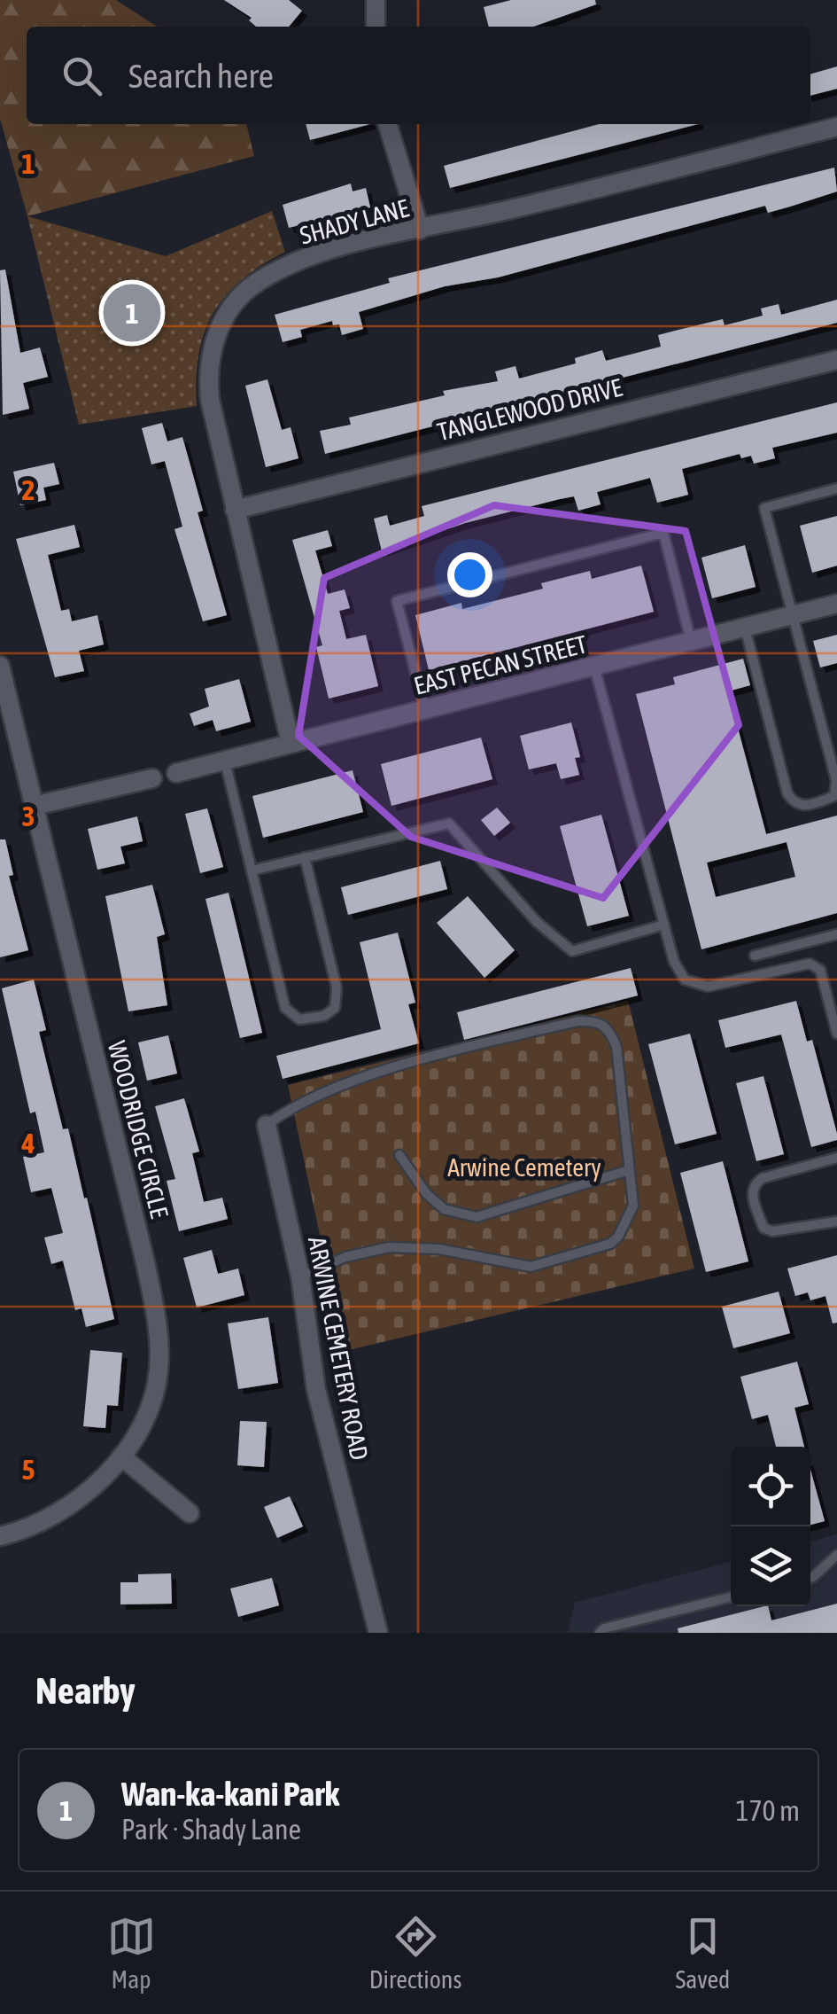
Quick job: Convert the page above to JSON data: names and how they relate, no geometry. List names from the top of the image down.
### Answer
{
  "streets": {
    "street": [
      "SHADY LANE",
      "TANGLEWOOD DRIVE",
      "EAST PECAN STREET",
      "WOODRIDGE CIRCLE",
      "ARWINE CEMETERY ROAD"
    ]
  },
  "crossings": [
    ["SHADY LANE", "TANGLEWOOD DRIVE"],
    ["SHADY LANE", "EAST PECAN STREET"]
  ],
  "parks": ["Arwine Cemetery"],
  "page": {
    "search": "Search here",
    "pins": "1",
    "heading": "Nearby",
    "list": [
      {
        "mark": "1",
        "name": "Wan-ka-kani Park",
        "note": "Park · Shady Lane",
        "value": "170 m"
      }
    ],
    "nav": ["Map", "Directions", "Saved"]
  },
  "grid": {
    "rows": [
      "1",
      "2",
      "3",
      "4",
      "5"
    ]
  }
}
